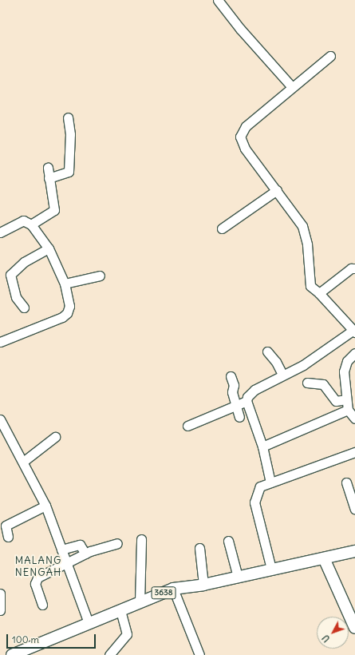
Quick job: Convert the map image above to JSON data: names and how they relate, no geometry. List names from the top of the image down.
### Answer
{
  "streets": {
    "main road": ["3638"]
  },
  "districts": ["MALANG NENGAH"],
  "scale_bar": "100 m",
  "north": "bottom left"
}
